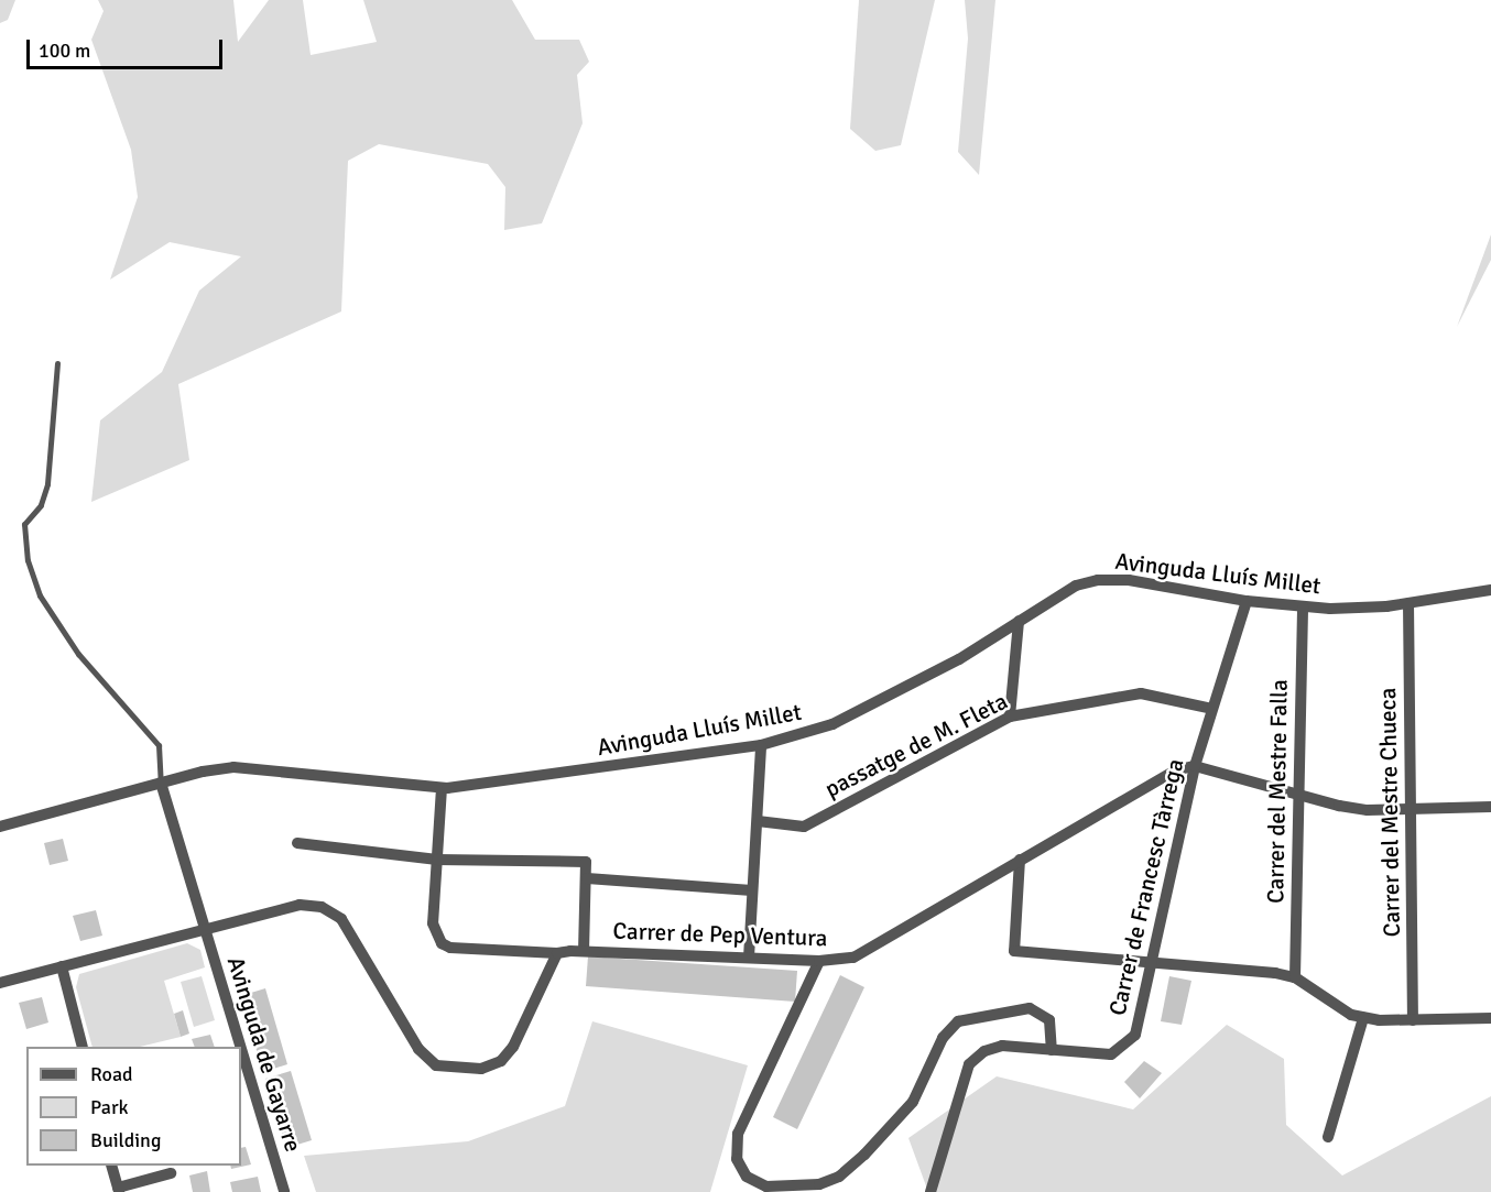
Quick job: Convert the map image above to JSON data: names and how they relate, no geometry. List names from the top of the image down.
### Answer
{
  "streets": {
    "street": [
      "Avinguda Lluís Millet",
      "passatge de M. Fleta",
      "Carrer del Mestre Falla",
      "Carrer del Mestre Chueca",
      "Carrer de Francesc Tàrrega",
      "Carrer de Pep Ventura",
      "Avinguda de Gayarre"
    ]
  },
  "crossings": [
    ["Avinguda Lluís Millet", "Carrer del Mestre Falla"],
    ["Avinguda Lluís Millet", "Carrer del Mestre Chueca"],
    ["Avinguda Lluís Millet", "Carrer de Francesc Tàrrega"],
    ["passatge de M. Fleta", "Carrer de Francesc Tàrrega"],
    ["Carrer de Francesc Tàrrega", "Carrer de Pep Ventura"]
  ],
  "legend": ["Road", "Park", "Building"],
  "scale_bar": "100 m"
}
